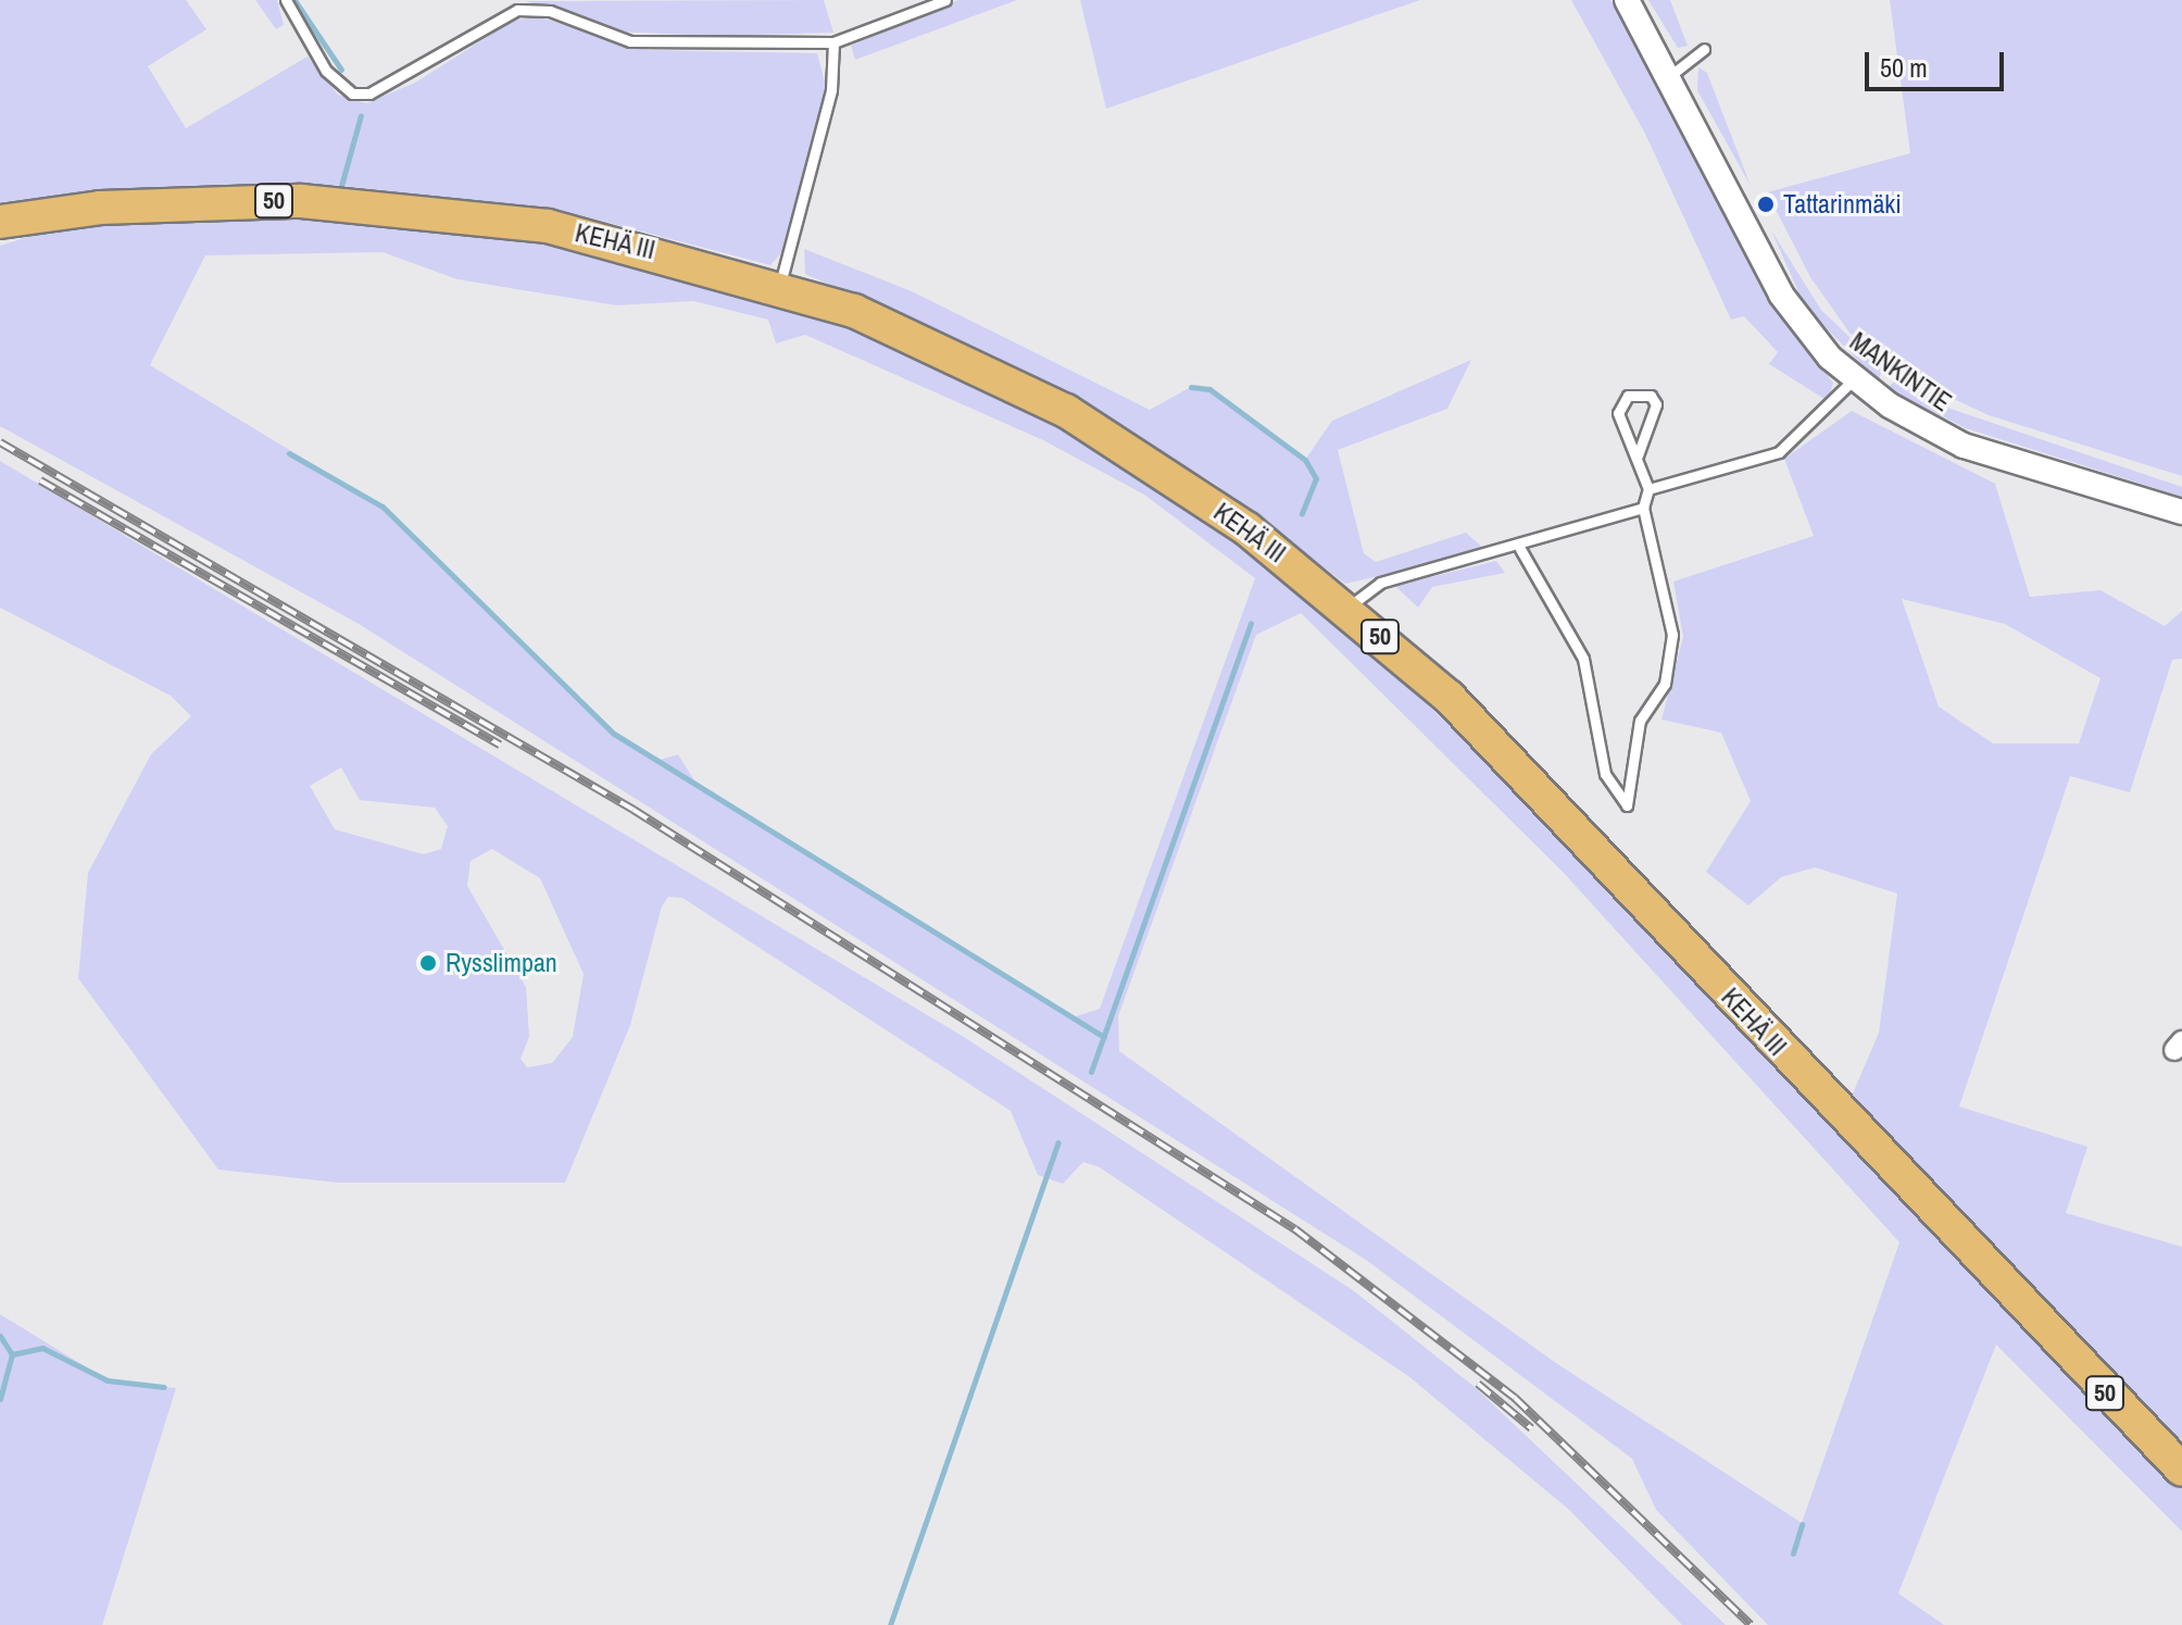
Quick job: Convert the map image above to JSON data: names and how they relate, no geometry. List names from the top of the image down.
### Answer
{
  "streets": {
    "highway": ["50", "KEHÄ III"],
    "street": ["MANKINTIE"]
  },
  "places": ["Tattarinmäki", "Rysslimpan"],
  "scale_bar": "50 m"
}
